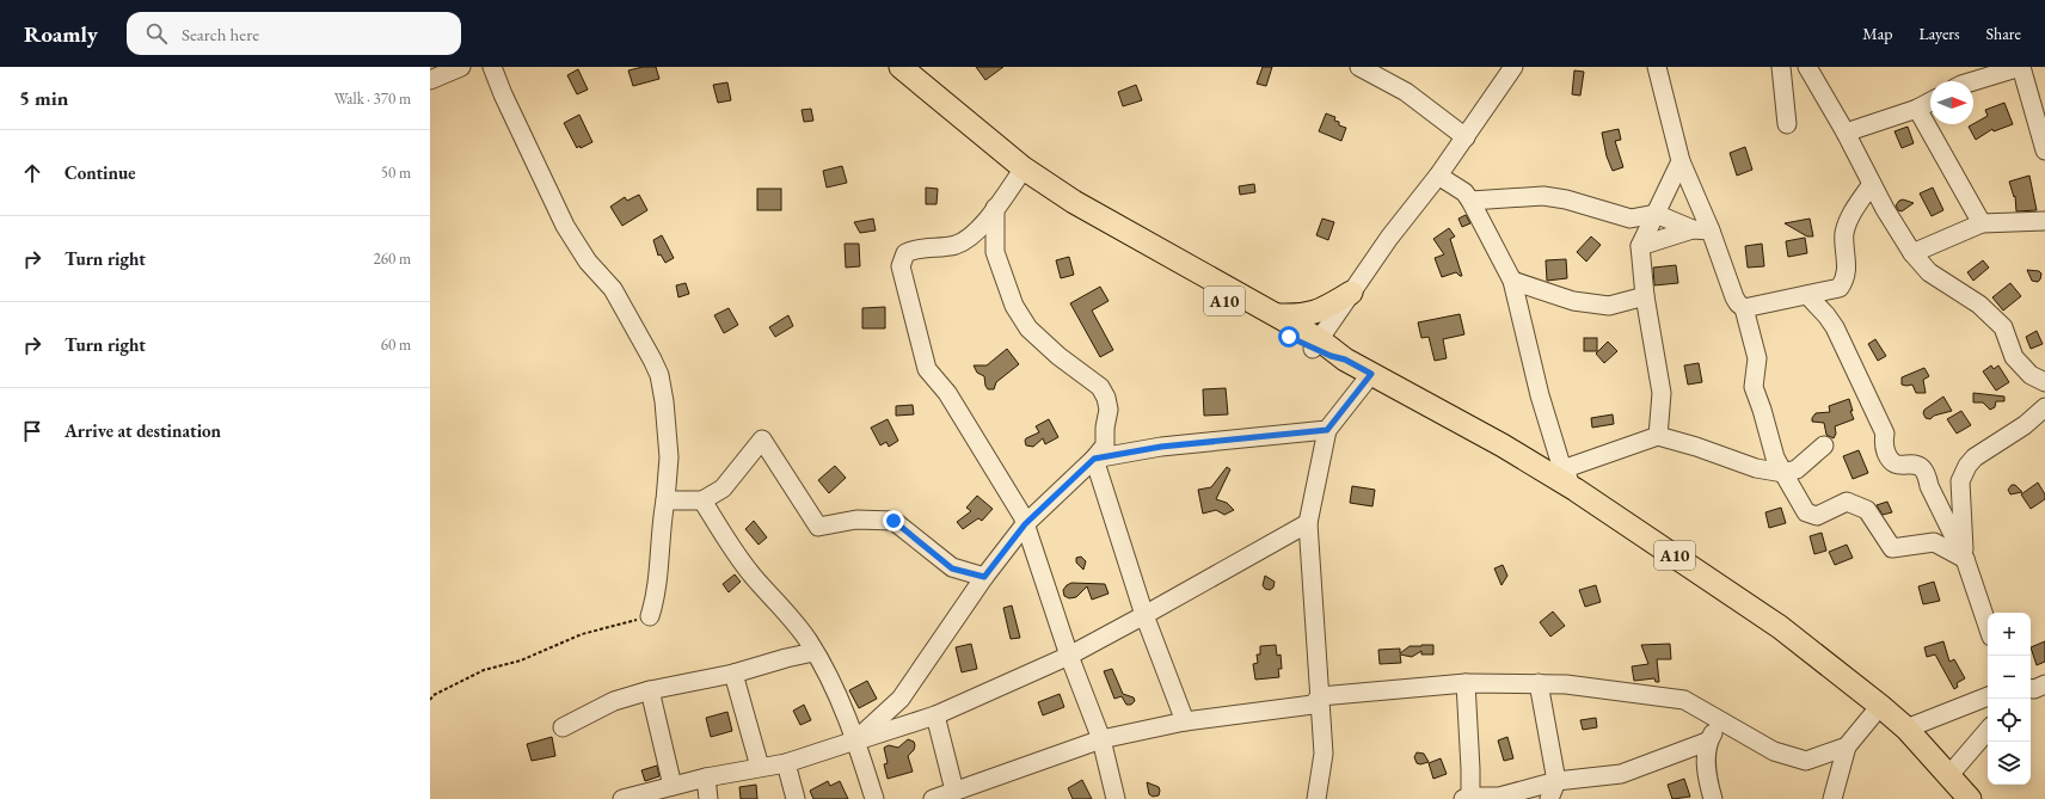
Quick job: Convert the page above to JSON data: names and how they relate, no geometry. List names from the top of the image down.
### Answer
{
  "streets": {
    "main road": ["A10"]
  },
  "north": "right",
  "page": {
    "header": "Roamly",
    "search": "Search here",
    "nav": ["Map", "Layers", "Share"],
    "heading": ["5 min", "Walk · 370 m"],
    "list": [
      ["Continue", "50 m"],
      ["Turn right", "260 m"],
      ["Turn right", "60 m"],
      "Arrive at destination"
    ],
    "map_buttons": ["+", "−"]
  }
}
